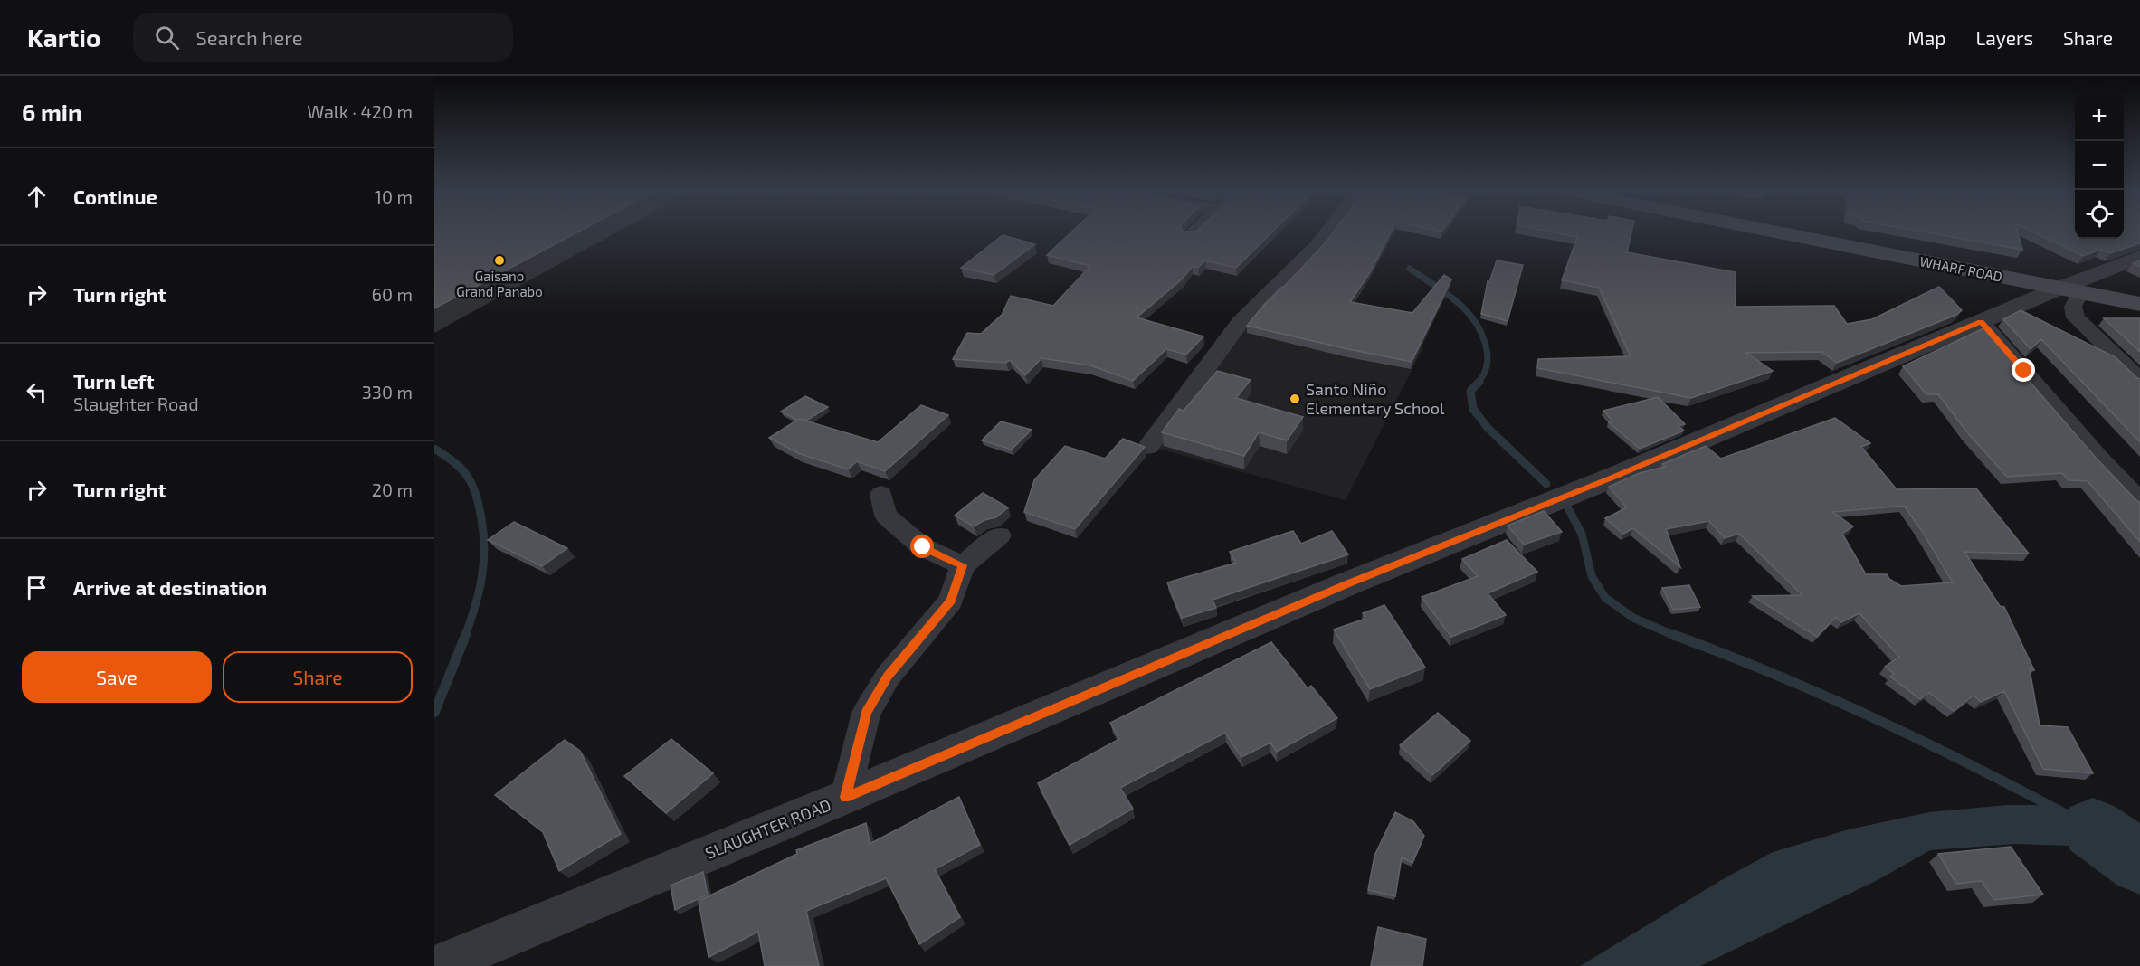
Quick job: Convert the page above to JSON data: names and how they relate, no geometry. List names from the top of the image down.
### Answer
{
  "streets": {
    "main road": ["WHARF ROAD"],
    "street": ["SLAUGHTER ROAD"]
  },
  "crossings": [
    ["WHARF ROAD", "SLAUGHTER ROAD"]
  ],
  "places": ["Gaisano Grand Panabo", "Santo Niño Elementary School"],
  "page": {
    "header": "Kartio",
    "search": "Search here",
    "nav": ["Map", "Layers", "Share"],
    "heading": ["6 min", "Walk · 420 m"],
    "map_buttons": ["+", "−"],
    "list": [
      ["Continue", "10 m"],
      ["Turn right", "60 m"],
      ["Turn left", "Slaughter Road", "330 m"],
      ["Turn right", "20 m"],
      "Arrive at destination"
    ],
    "buttons": ["Save", "Share"]
  }
}
